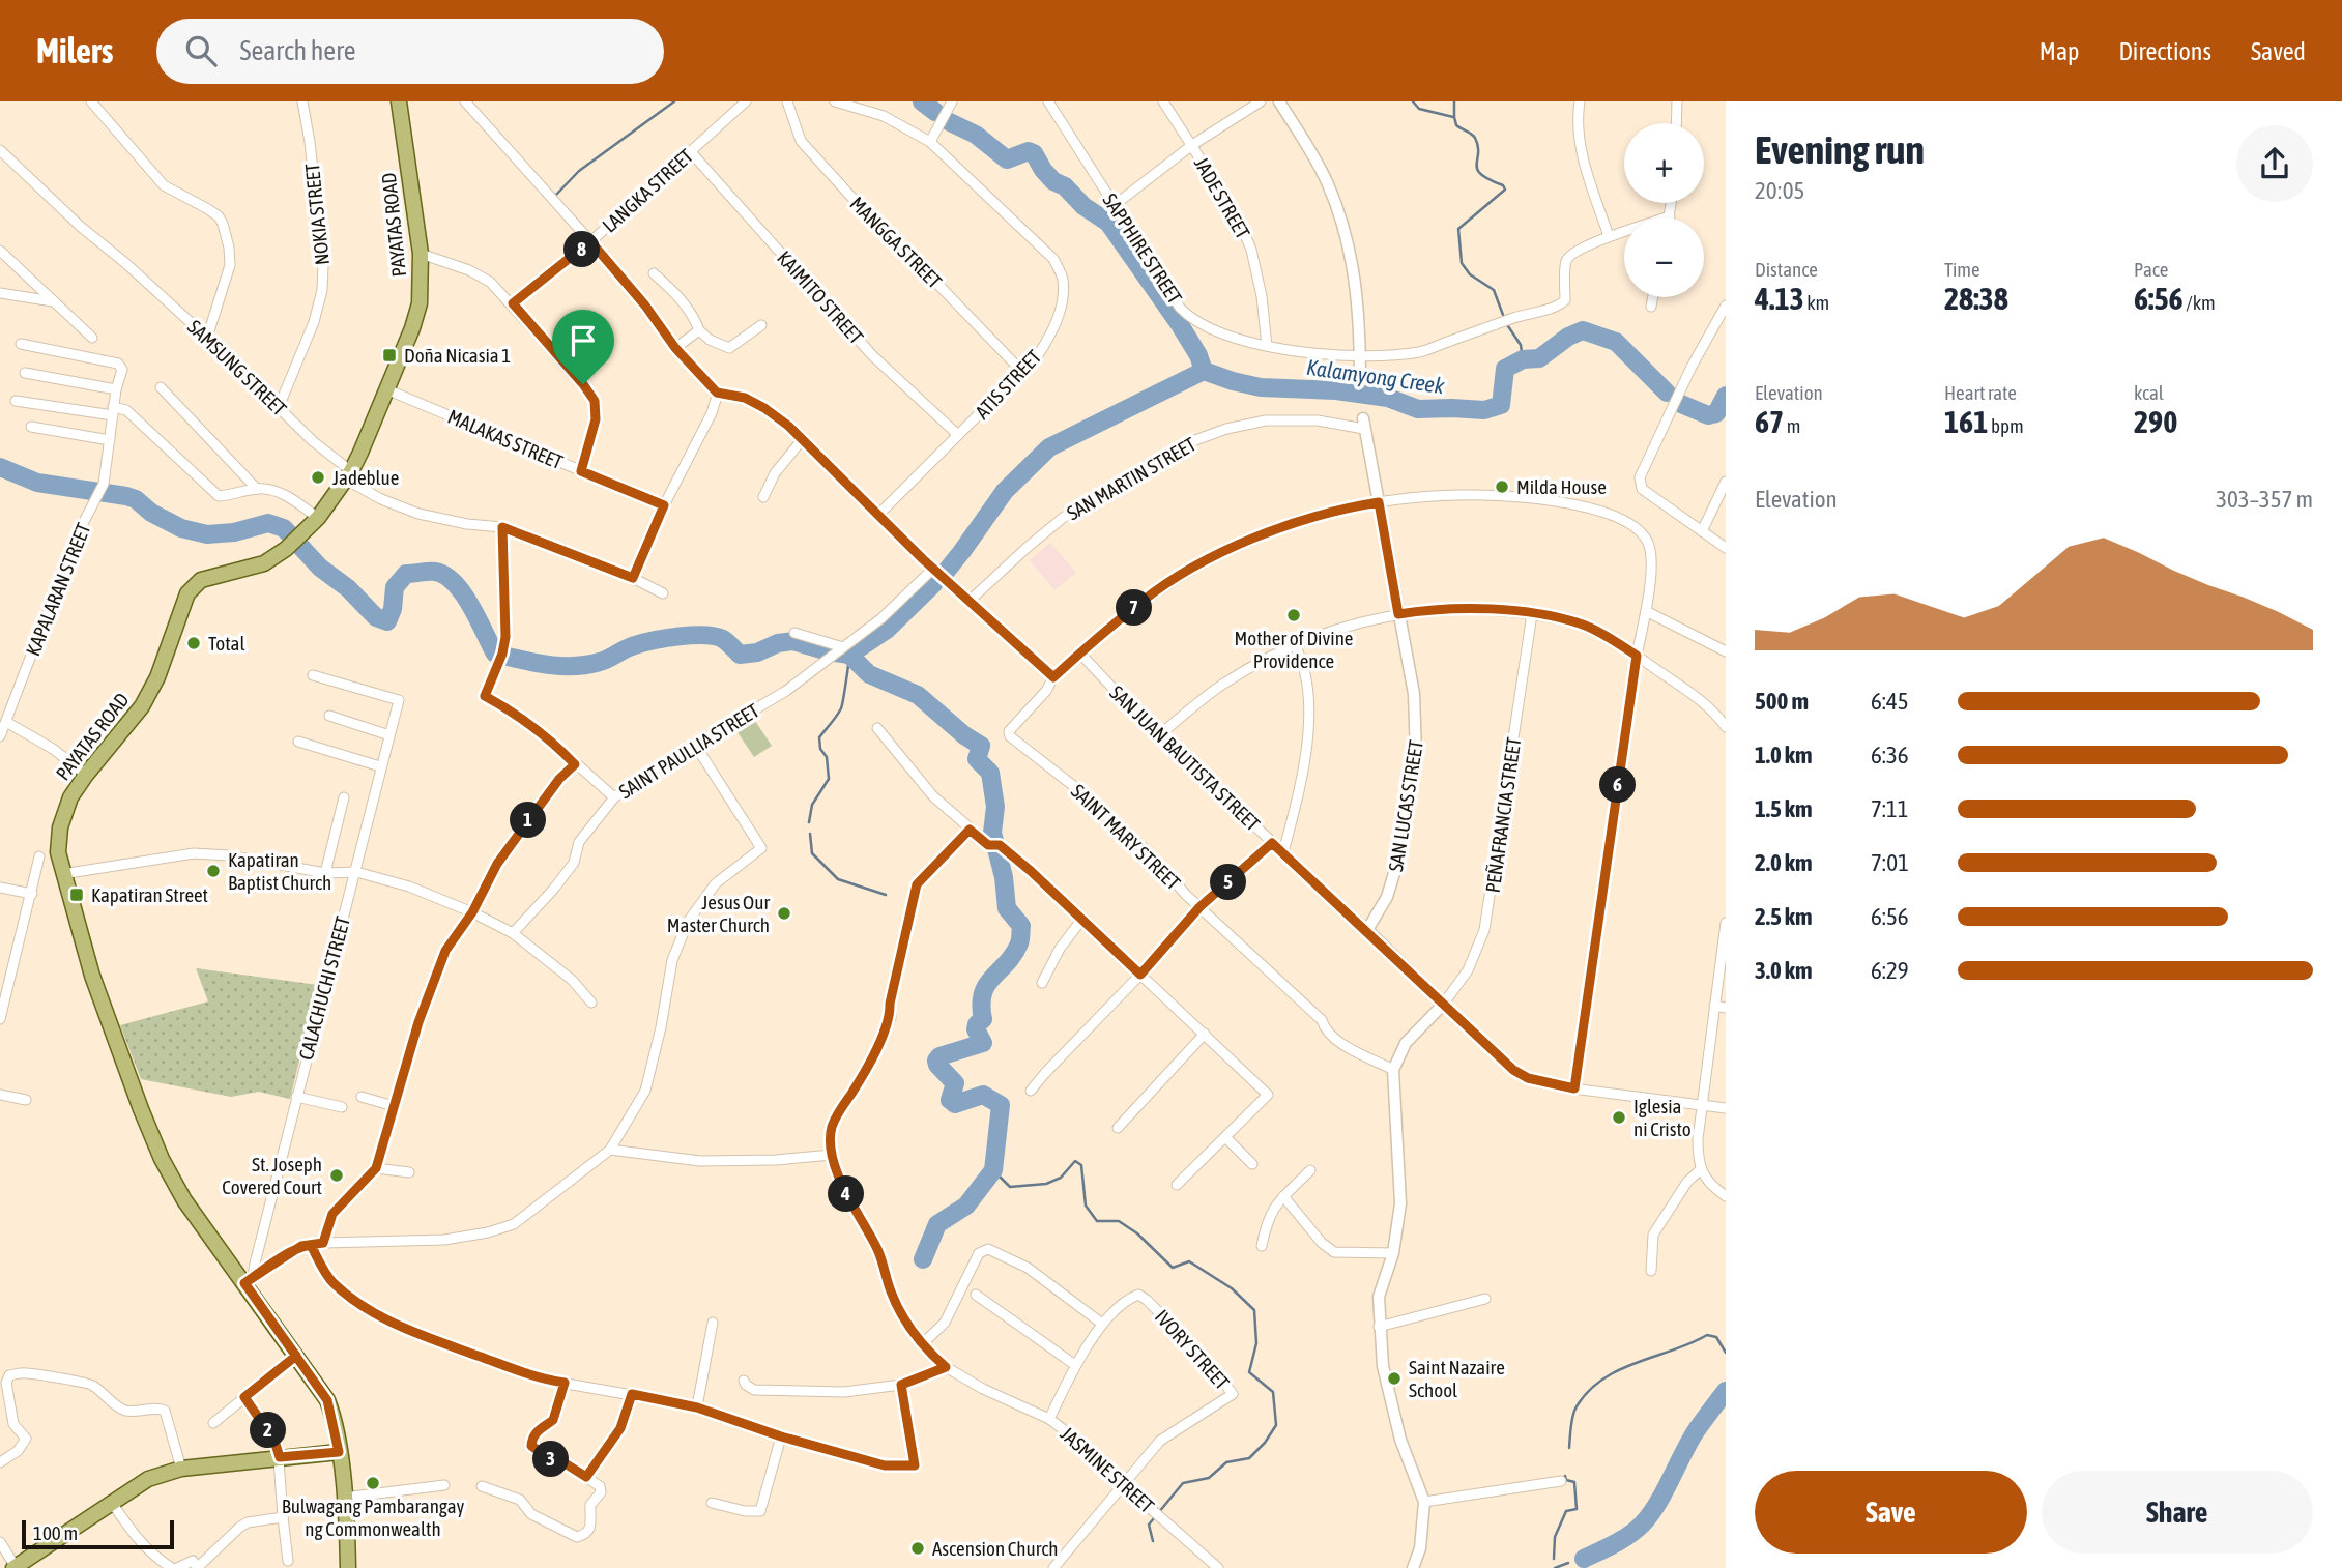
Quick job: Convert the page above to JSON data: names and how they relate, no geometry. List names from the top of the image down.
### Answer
{
  "streets": {
    "main road": ["PAYATAS ROAD"],
    "street": [
      "LANGKA STREET",
      "JADE STREET",
      "NOKIA STREET",
      "MANGGA STREET",
      "SAPPHIRE STREET",
      "KAIMITO STREET",
      "SAMSUNG STREET",
      "ATIS STREET",
      "MALAKAS STREET",
      "SAN MARTIN STREET",
      "KAPALARAN STREET",
      "SAINT PAULLIA STREET",
      "SAN JUAN BAUTISTA STREET",
      "SAN LUCAS STREET",
      "PEÑAFRANCIA STREET",
      "SAINT MARY STREET",
      "CALACHUCHI STREET",
      "IVORY STREET",
      "JASMINE STREET"
    ]
  },
  "crossings": [
    ["LANGKA STREET", "KAIMITO STREET"],
    ["JADE STREET", "SAPPHIRE STREET"],
    ["NOKIA STREET", "SAMSUNG STREET"],
    ["PAYATAS ROAD", "SAMSUNG STREET"],
    ["PAYATAS ROAD", "MALAKAS STREET"],
    ["PAYATAS ROAD", "CALACHUCHI STREET"],
    ["MANGGA STREET", "ATIS STREET"],
    ["KAIMITO STREET", "ATIS STREET"],
    ["SAN MARTIN STREET", "SAN LUCAS STREET"],
    ["SAN JUAN BAUTISTA STREET", "SAN LUCAS STREET"],
    ["SAN JUAN BAUTISTA STREET", "PEÑAFRANCIA STREET"],
    ["IVORY STREET", "JASMINE STREET"]
  ],
  "water": ["Kalamyong Creek"],
  "places": {
    "transit": ["Doña Nicasia 1", "Kapatiran Street"],
    "other": [
      "Jadeblue",
      "Milda House",
      "Mother of Divine Providence",
      "Total",
      "Kapatiran Baptist Church",
      "Jesus Our Master Church",
      "Iglesia ni Cristo",
      "St. Joseph Covered Court",
      "Saint Nazaire School",
      "Bulwagang Pambarangay ng Commonwealth",
      "Ascension Church"
    ]
  },
  "scale_bar": "100 m",
  "page": {
    "header": "Milers",
    "search": "Search here",
    "nav": ["Map", "Directions", "Saved"],
    "heading": ["Evening run", "20:05"],
    "map_buttons": ["+", "−"],
    "stats": [
      ["Distance", "4.13 km"],
      ["Time", "28:38"],
      ["Pace", "6:56 /km"],
      ["Elevation", "67 m"],
      ["Heart rate", "161 bpm"],
      ["kcal", "290"]
    ],
    "pins": [
      "8",
      "7",
      "6",
      "1",
      "5",
      "4",
      "2",
      "3"
    ],
    "chart": ["Elevation", "303–357 m"],
    "list": [
      {
        "name": "500 m",
        "note": "6:45"
      },
      {
        "name": "1.0 km",
        "note": "6:36"
      },
      {
        "name": "1.5 km",
        "note": "7:11"
      },
      {
        "name": "2.0 km",
        "note": "7:01"
      },
      {
        "name": "2.5 km",
        "note": "6:56"
      },
      {
        "name": "3.0 km",
        "note": "6:29"
      }
    ],
    "buttons": ["Save", "Share"],
    "scale": "100 m"
  }
}
